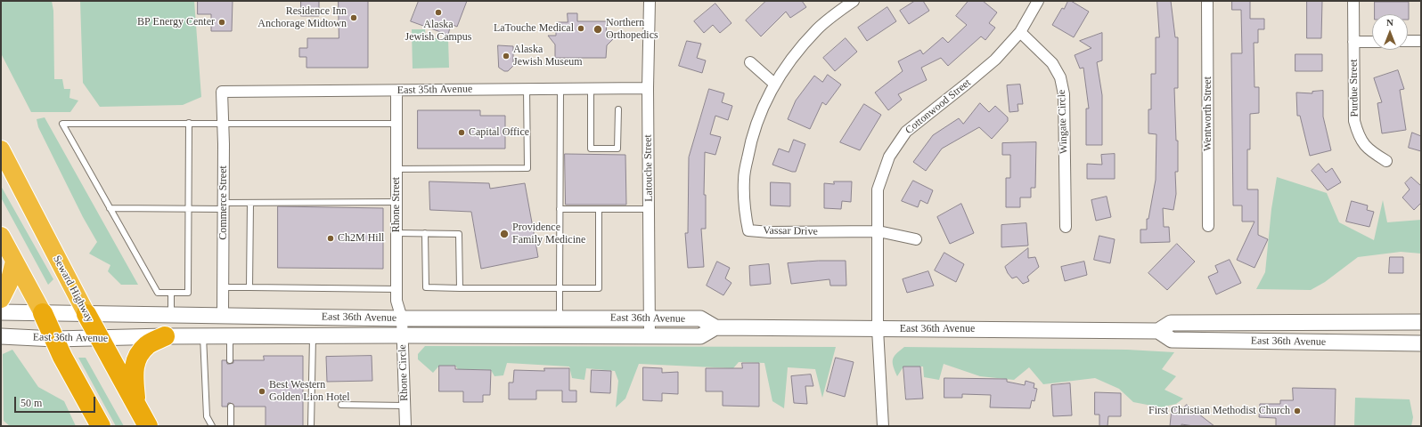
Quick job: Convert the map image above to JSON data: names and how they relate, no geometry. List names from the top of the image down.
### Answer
{
  "streets": {
    "highway": ["Seward Highway"],
    "main road": ["East 36th Avenue"],
    "street": [
      "Purdue Street",
      "East 35th Avenue",
      "Cottonwood Street",
      "Wentworth Street",
      "Wingate Circle",
      "Latouche Street",
      "Commerce Street",
      "Rhone Street",
      "Vassar Drive",
      "Rhone Circle"
    ]
  },
  "crossings": [
    ["East 35th Avenue", "Latouche Street"],
    ["East 35th Avenue", "Commerce Street"],
    ["East 35th Avenue", "Rhone Street"],
    ["Cottonwood Street", "Wingate Circle"],
    ["Cottonwood Street", "Vassar Drive"],
    ["Cottonwood Street", "East 36th Avenue"],
    ["Latouche Street", "East 36th Avenue"],
    ["Commerce Street", "East 36th Avenue"],
    ["Rhone Street", "East 36th Avenue"],
    ["Rhone Street", "Rhone Circle"],
    ["Seward Highway", "East 36th Avenue"],
    ["East 36th Avenue", "Rhone Circle"]
  ],
  "places": [
    "Alaska Jewish Campus",
    "Residence Inn Anchorage Midtown",
    "BP Energy Center",
    "LaTouche Medical",
    "Northern Orthopedics",
    "Alaska Jewish Museum",
    "Capital Office",
    "Providence Family Medicine",
    "Ch2M Hill",
    "Best Western Golden Lion Hotel",
    "First Christian Methodist Church"
  ],
  "scale_bar": "50 m",
  "north": "top"
}
